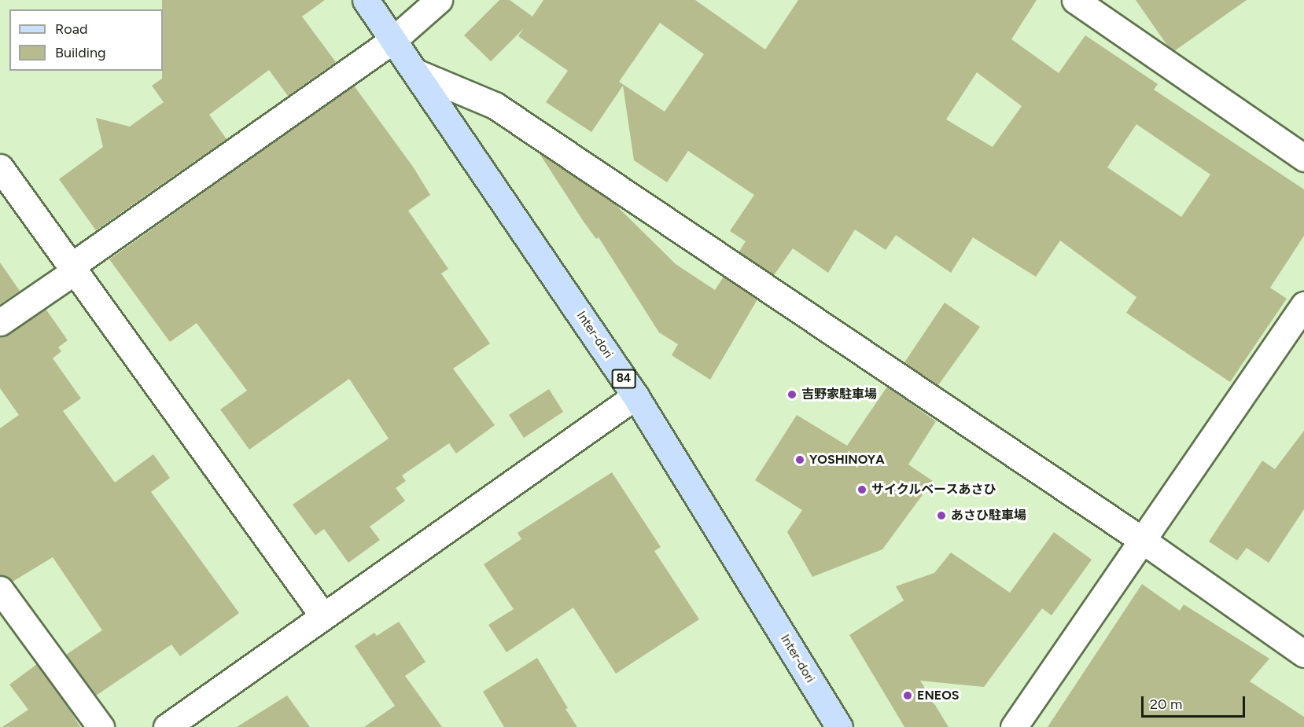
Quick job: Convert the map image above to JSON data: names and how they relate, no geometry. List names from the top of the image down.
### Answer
{
  "streets": {
    "main road": ["Inter-dori", "84"]
  },
  "places": [
    "吉野家駐車場",
    "YOSHINOYA",
    "サイクルベースあさひ",
    "あさひ駐車場",
    "ENEOS"
  ],
  "legend": ["Road", "Building"],
  "scale_bar": "20 m"
}
